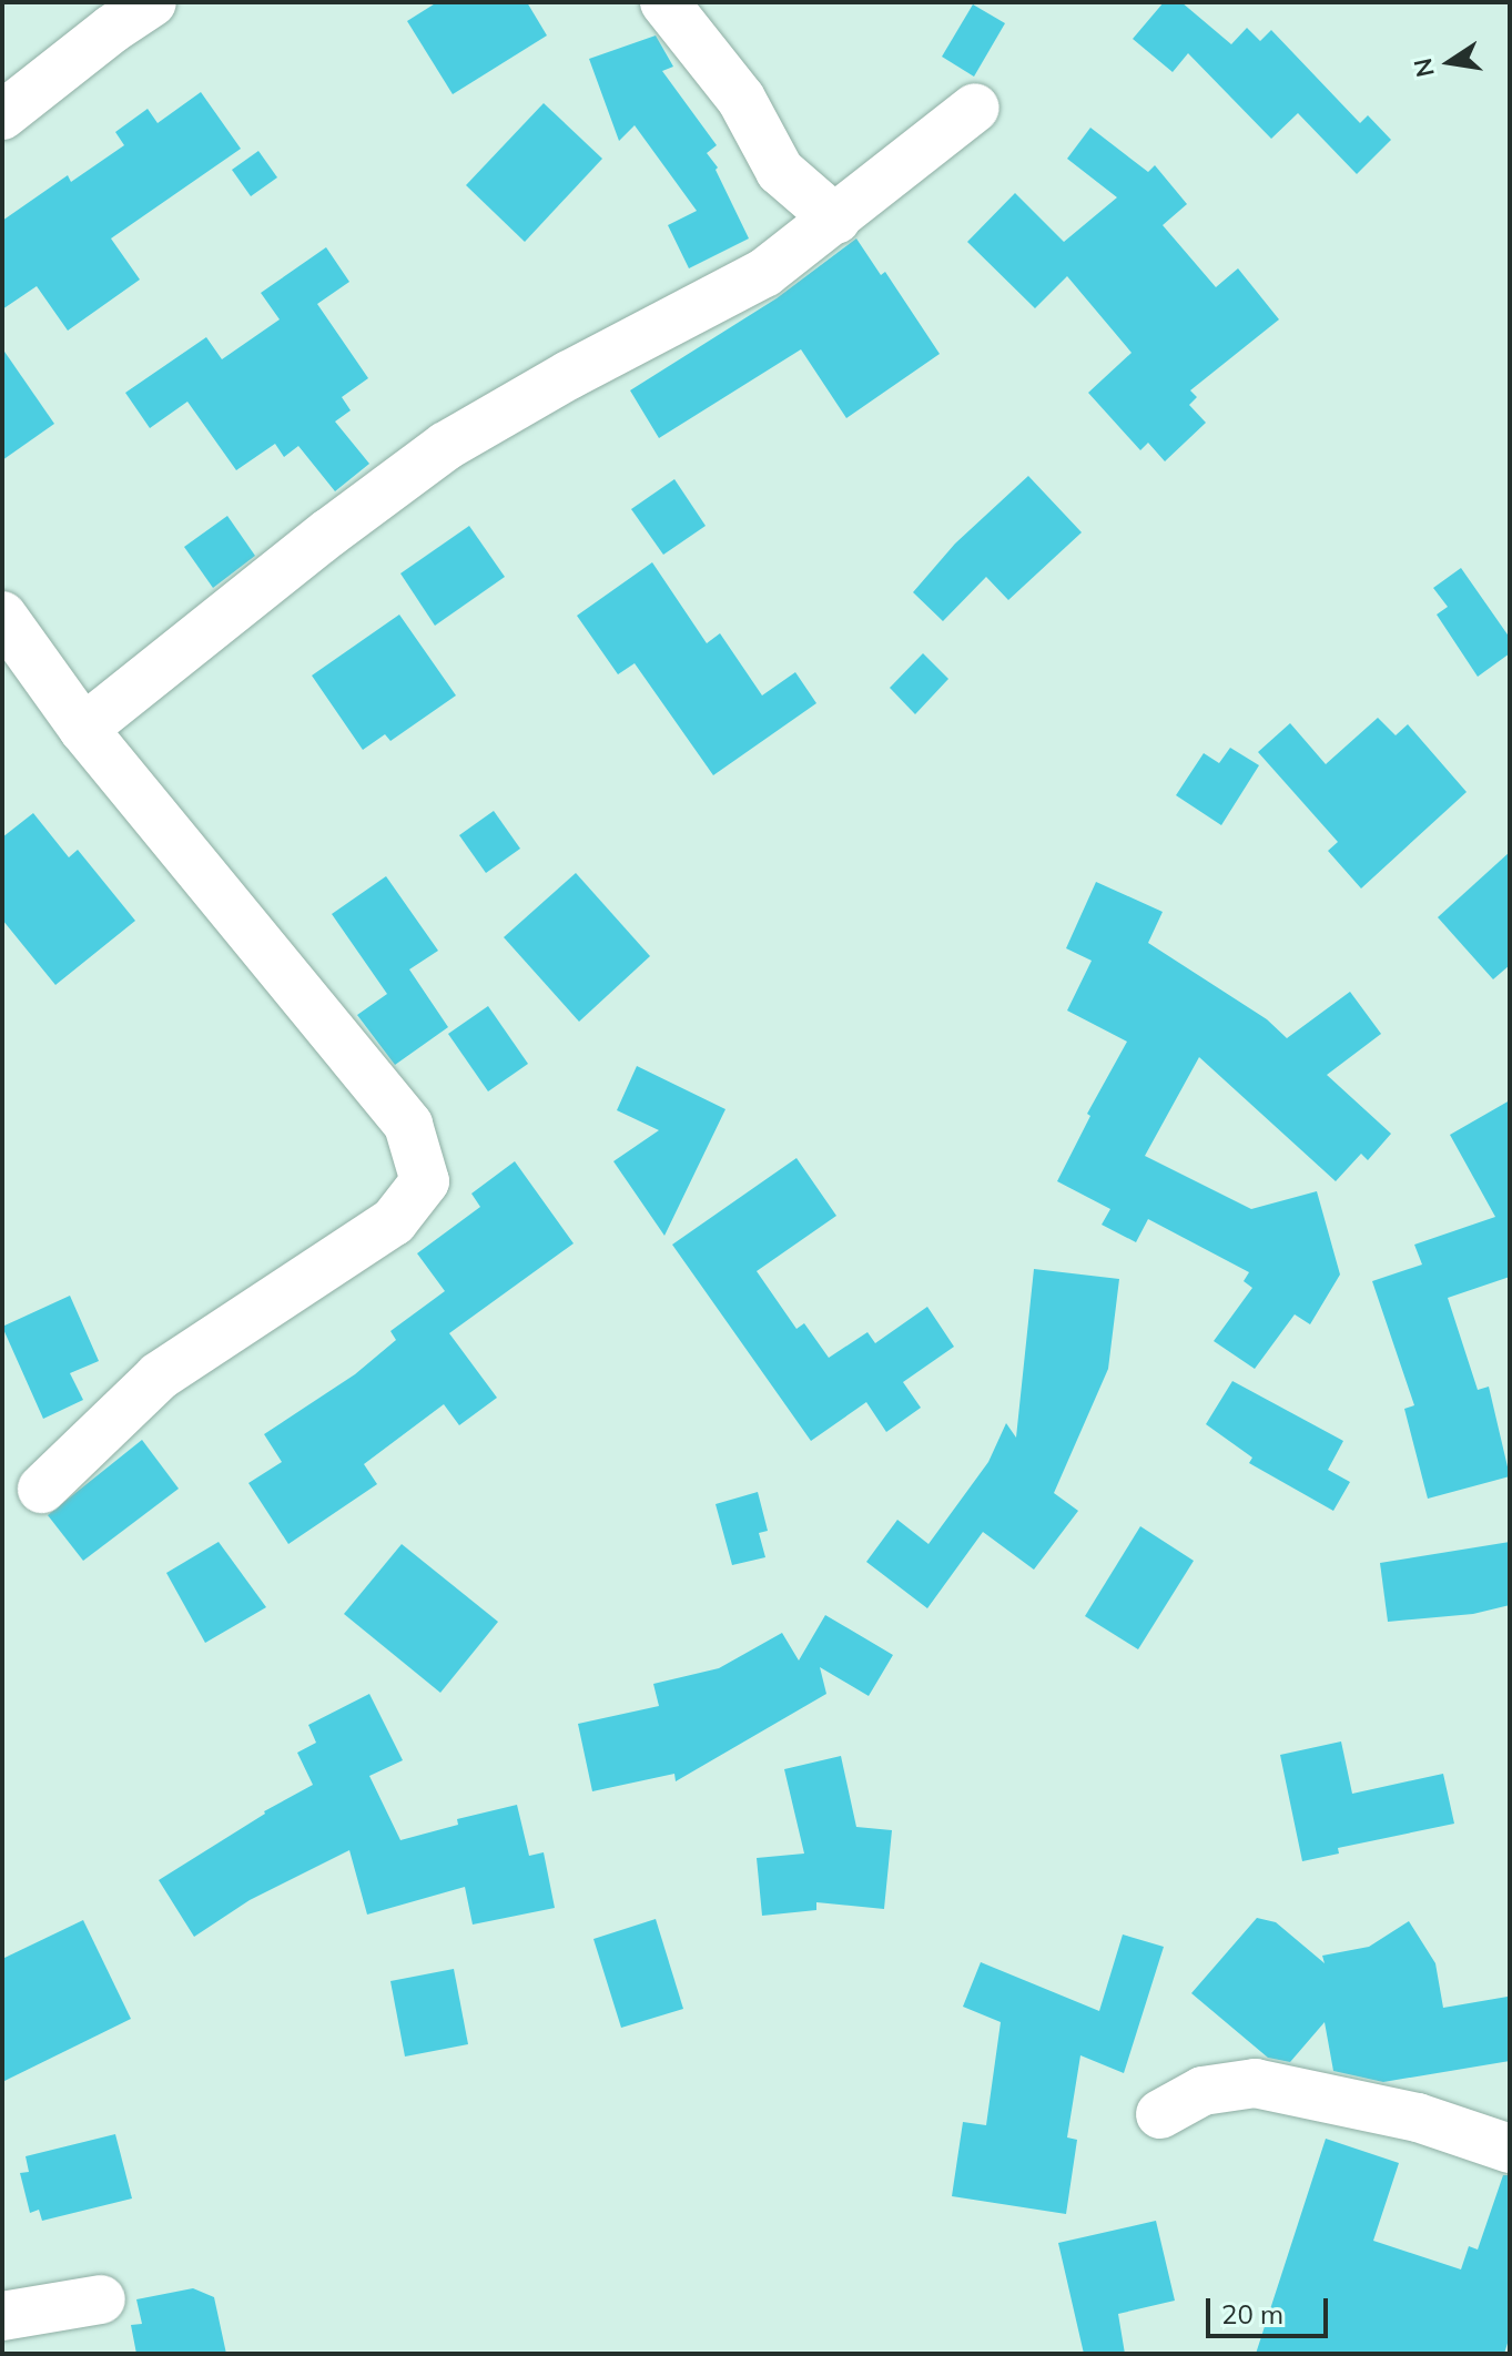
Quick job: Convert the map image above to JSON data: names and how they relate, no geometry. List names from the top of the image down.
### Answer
{
  "scale_bar": "20 m",
  "north": "left"
}
